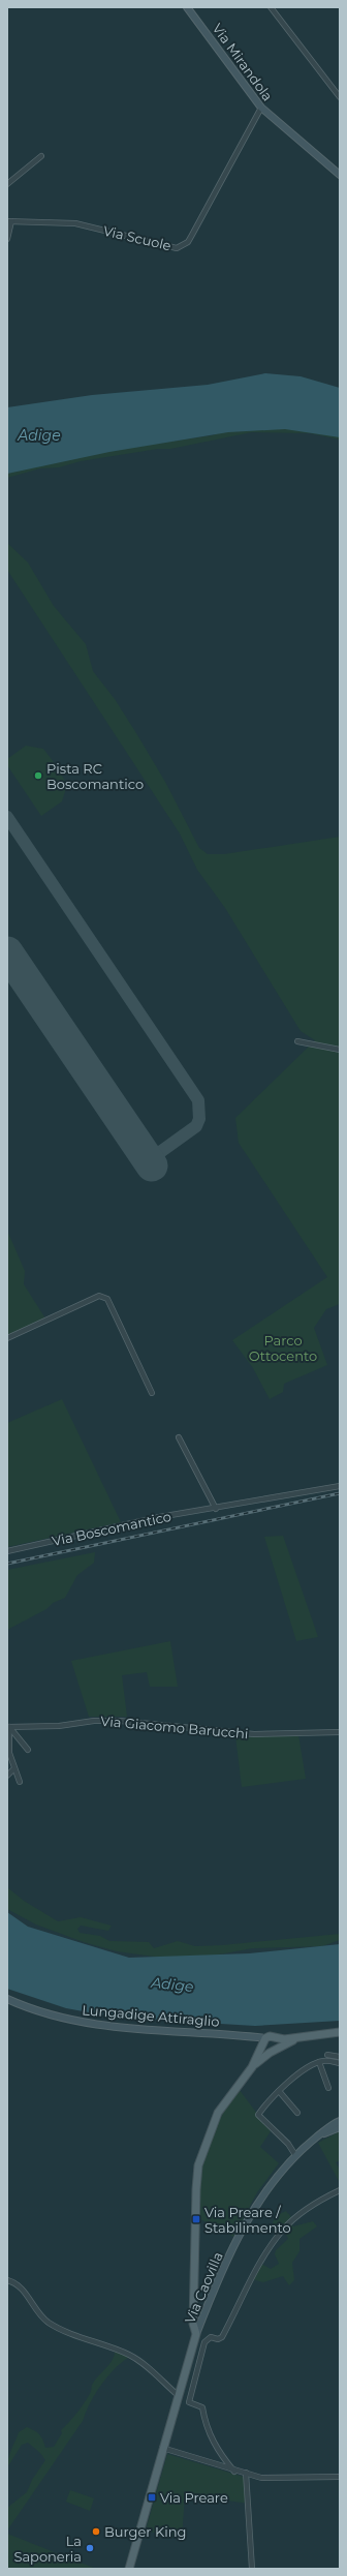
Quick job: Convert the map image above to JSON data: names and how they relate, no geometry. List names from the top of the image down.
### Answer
{
  "streets": {
    "main road": ["Lungadige Attiraglio"],
    "street": [
      "Via Mirandola",
      "Via Scuole",
      "Via Boscomantico",
      "Via Giacomo Barucchi",
      "Via Caovilla"
    ]
  },
  "crossings": [
    ["Via Mirandola", "Via Scuole"]
  ],
  "water": ["Adige"],
  "parks": ["Parco Ottocento"],
  "places": {
    "other": ["Pista RC Boscomantico", "Burger King", "La Saponeria"],
    "transit": ["Via Preare / Stabilimento", "Via Preare"]
  }
}
